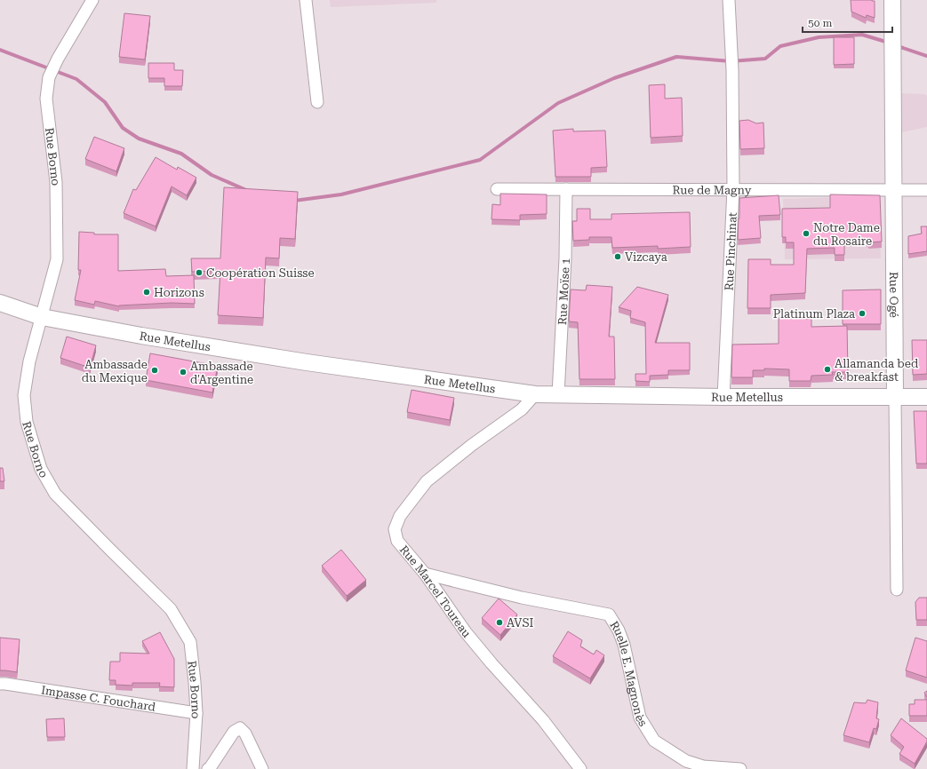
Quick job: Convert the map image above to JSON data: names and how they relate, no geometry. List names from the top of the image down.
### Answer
{
  "streets": {
    "street": [
      "Rue Borno",
      "Rue de Magny",
      "Rue Pinchinat",
      "Rue Moïse 1",
      "Rue Ogé",
      "Rue Metellus",
      "Rue Marcel Toureau",
      "Ruelle E. Magnonès",
      "Impasse C. Fouchard"
    ]
  },
  "crossings": [
    ["Rue Borno", "Rue Metellus"],
    ["Rue Borno", "Impasse C. Fouchard"],
    ["Rue de Magny", "Rue Pinchinat"],
    ["Rue de Magny", "Rue Moïse 1"],
    ["Rue de Magny", "Rue Ogé"],
    ["Rue Pinchinat", "Rue Metellus"],
    ["Rue Moïse 1", "Rue Metellus"],
    ["Rue Ogé", "Rue Metellus"],
    ["Rue Metellus", "Rue Marcel Toureau"],
    ["Rue Marcel Toureau", "Ruelle E. Magnonès"]
  ],
  "places": [
    "Notre Dame du Rosaire",
    "Vizcaya",
    "Coopération Suisse",
    "Horizons",
    "Platinum Plaza",
    "Allamanda bed & breakfast",
    "Ambassade du Mexique",
    "Ambassade d'Argentine",
    "AVSI"
  ],
  "scale_bar": "50 m"
}
